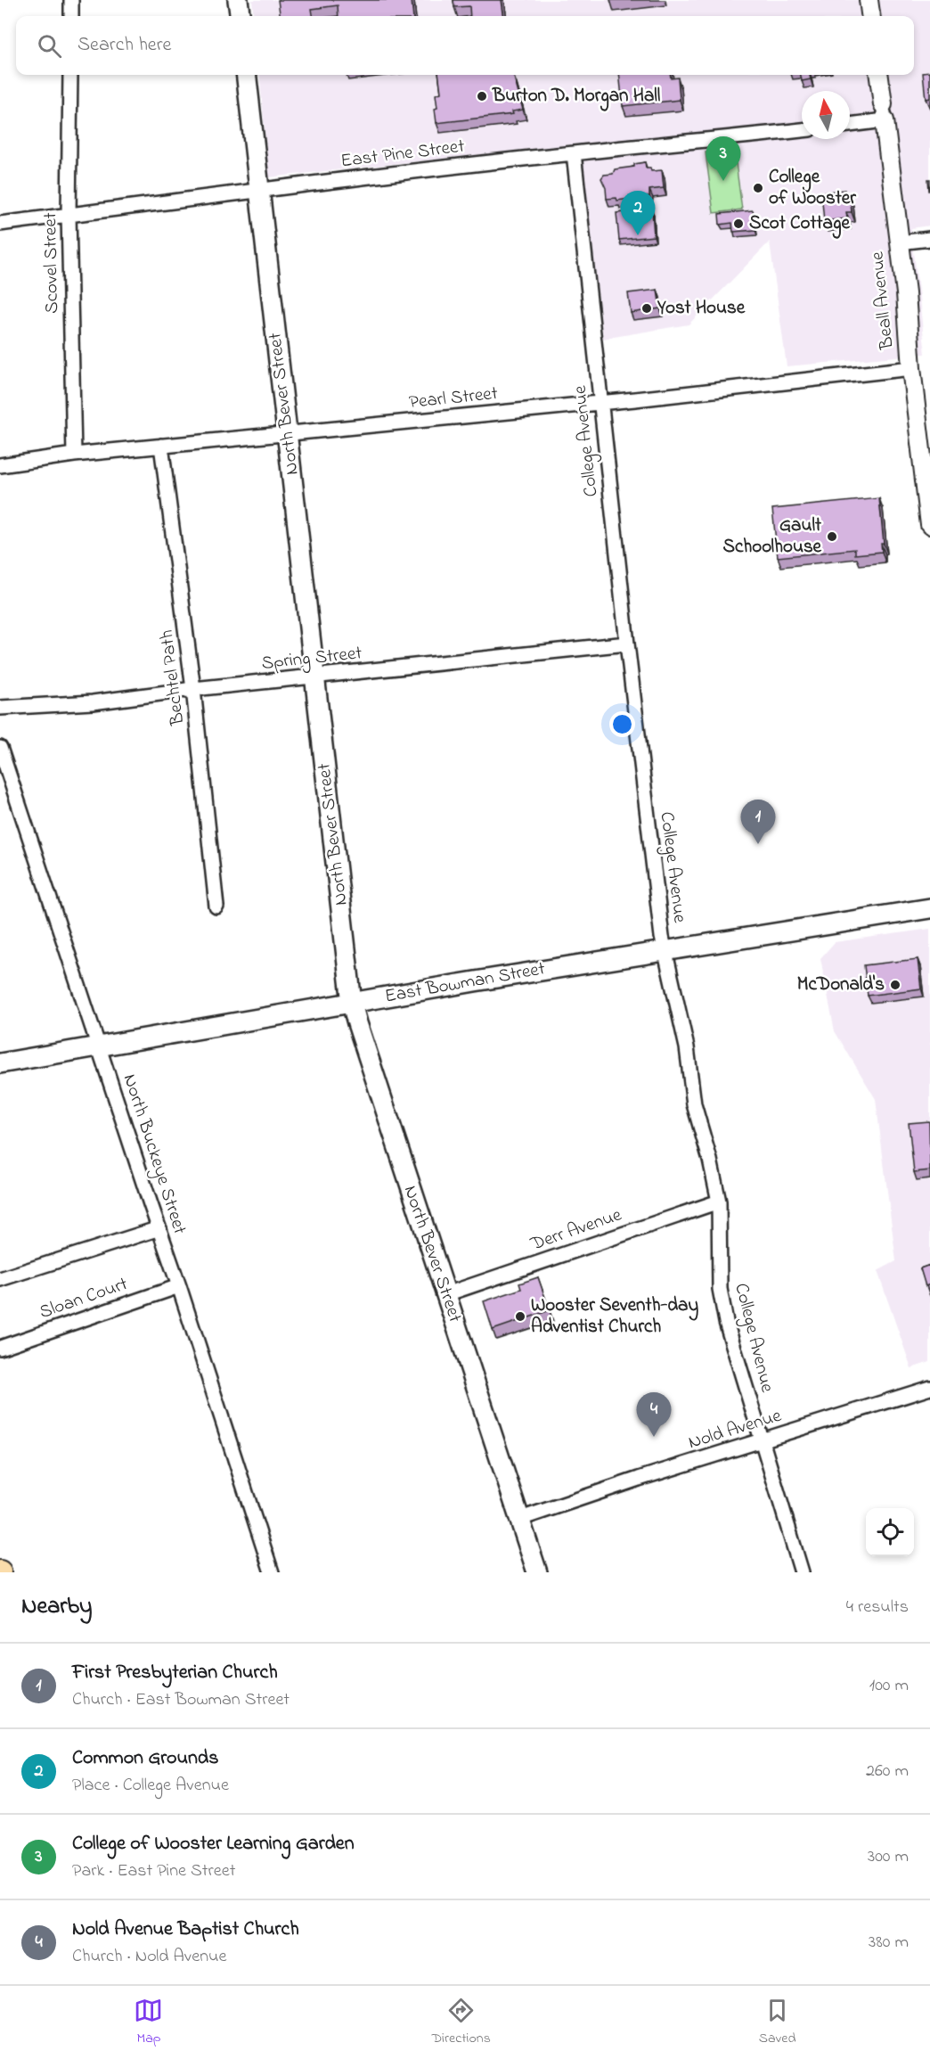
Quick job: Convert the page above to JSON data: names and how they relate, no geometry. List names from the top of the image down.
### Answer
{
  "streets": {
    "main road": ["North Bever Street", "East Bowman Street"],
    "street": [
      "East Pine Street",
      "Scovel Street",
      "Beall Avenue",
      "Pearl Street",
      "College Avenue",
      "Spring Street",
      "Bechtel Path",
      "North Buckeye Street",
      "Derr Avenue",
      "Sloan Court",
      "Nold Avenue"
    ]
  },
  "crossings": [
    ["East Pine Street", "Scovel Street"],
    ["East Pine Street", "North Bever Street"],
    ["East Pine Street", "College Avenue"],
    ["Scovel Street", "Pearl Street"],
    ["Beall Avenue", "Pearl Street"],
    ["Pearl Street", "North Bever Street"],
    ["Pearl Street", "College Avenue"],
    ["Pearl Street", "Bechtel Path"],
    ["North Bever Street", "Spring Street"],
    ["North Bever Street", "East Bowman Street"],
    ["North Bever Street", "Derr Avenue"],
    ["North Bever Street", "Nold Avenue"],
    ["College Avenue", "Spring Street"],
    ["College Avenue", "East Bowman Street"],
    ["College Avenue", "Derr Avenue"],
    ["College Avenue", "Nold Avenue"],
    ["Spring Street", "Bechtel Path"],
    ["East Bowman Street", "North Buckeye Street"],
    ["North Buckeye Street", "Sloan Court"]
  ],
  "places": [
    "Burton D. Morgan Hall",
    "College of Wooster",
    "Scot Cottage",
    "Yost House",
    "Gault Schoolhouse",
    "McDonald's",
    "Wooster Seventh-day Adventist Church"
  ],
  "north": "top",
  "page": {
    "search": "Search here",
    "pins": [
      "3",
      "2",
      "1",
      "4"
    ],
    "heading": ["Nearby", "4 results"],
    "list": [
      {
        "mark": "1",
        "name": "First Presbyterian Church",
        "note": "Church · East Bowman Street",
        "value": "100 m"
      },
      {
        "mark": "2",
        "name": "Common Grounds",
        "note": "Place · College Avenue",
        "value": "260 m"
      },
      {
        "mark": "3",
        "name": "College of Wooster Learning Garden",
        "note": "Park · East Pine Street",
        "value": "300 m"
      },
      {
        "mark": "4",
        "name": "Nold Avenue Baptist Church",
        "note": "Church · Nold Avenue",
        "value": "380 m"
      }
    ],
    "nav": ["Map", "Directions", "Saved"]
  }
}
